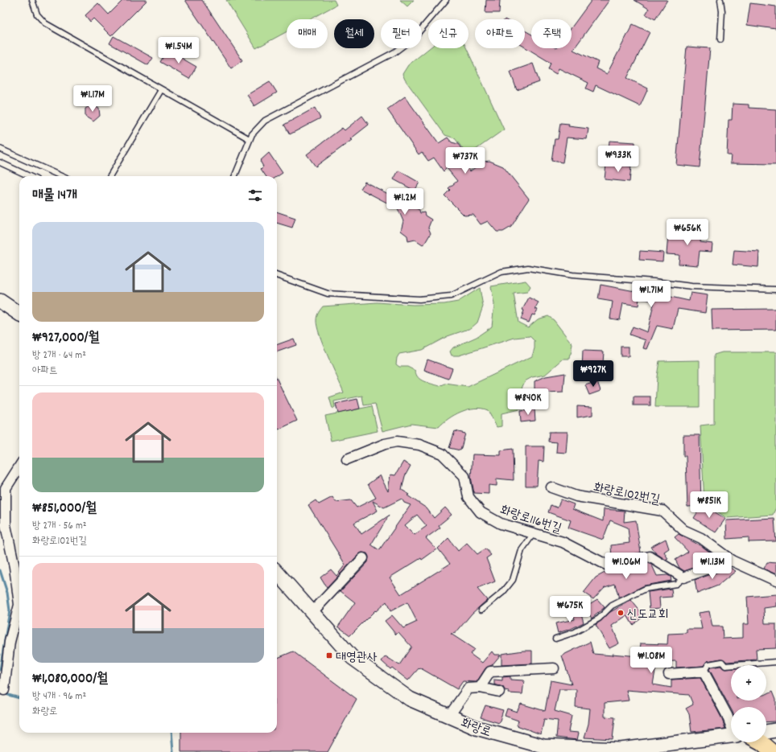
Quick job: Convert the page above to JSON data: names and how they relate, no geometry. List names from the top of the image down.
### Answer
{
  "streets": {
    "main road": ["화랑로"],
    "street": ["화랑로102번길", "화랑로116번길"]
  },
  "places": {
    "other": ["신도교회"],
    "transit": ["대영관사"]
  },
  "page": {
    "chip": [
      "매매",
      "월세",
      "필터",
      "신규",
      "아파트",
      "주택"
    ],
    "price": [
      "₩1.54M",
      "₩1.17M",
      "₩933K",
      "₩737K",
      "₩1.2M",
      "₩656K",
      "₩1.71M",
      "₩927K",
      "₩840K",
      "₩851K",
      "₩1.06M",
      "₩1.13M",
      "₩675K",
      "₩1.08M"
    ],
    "heading": "매물 14개",
    "list": [
      {
        "name": "₩927,000/월",
        "note": "방 2개 · 64 m² · 아파트"
      },
      {
        "name": "₩851,000/월",
        "note": "방 2개 · 56 m² · 화랑로102번길"
      },
      {
        "name": "₩1,080,000/월",
        "note": "방 4개 · 96 m² · 화랑로"
      }
    ],
    "map_buttons": ["+", "−"]
  }
}
